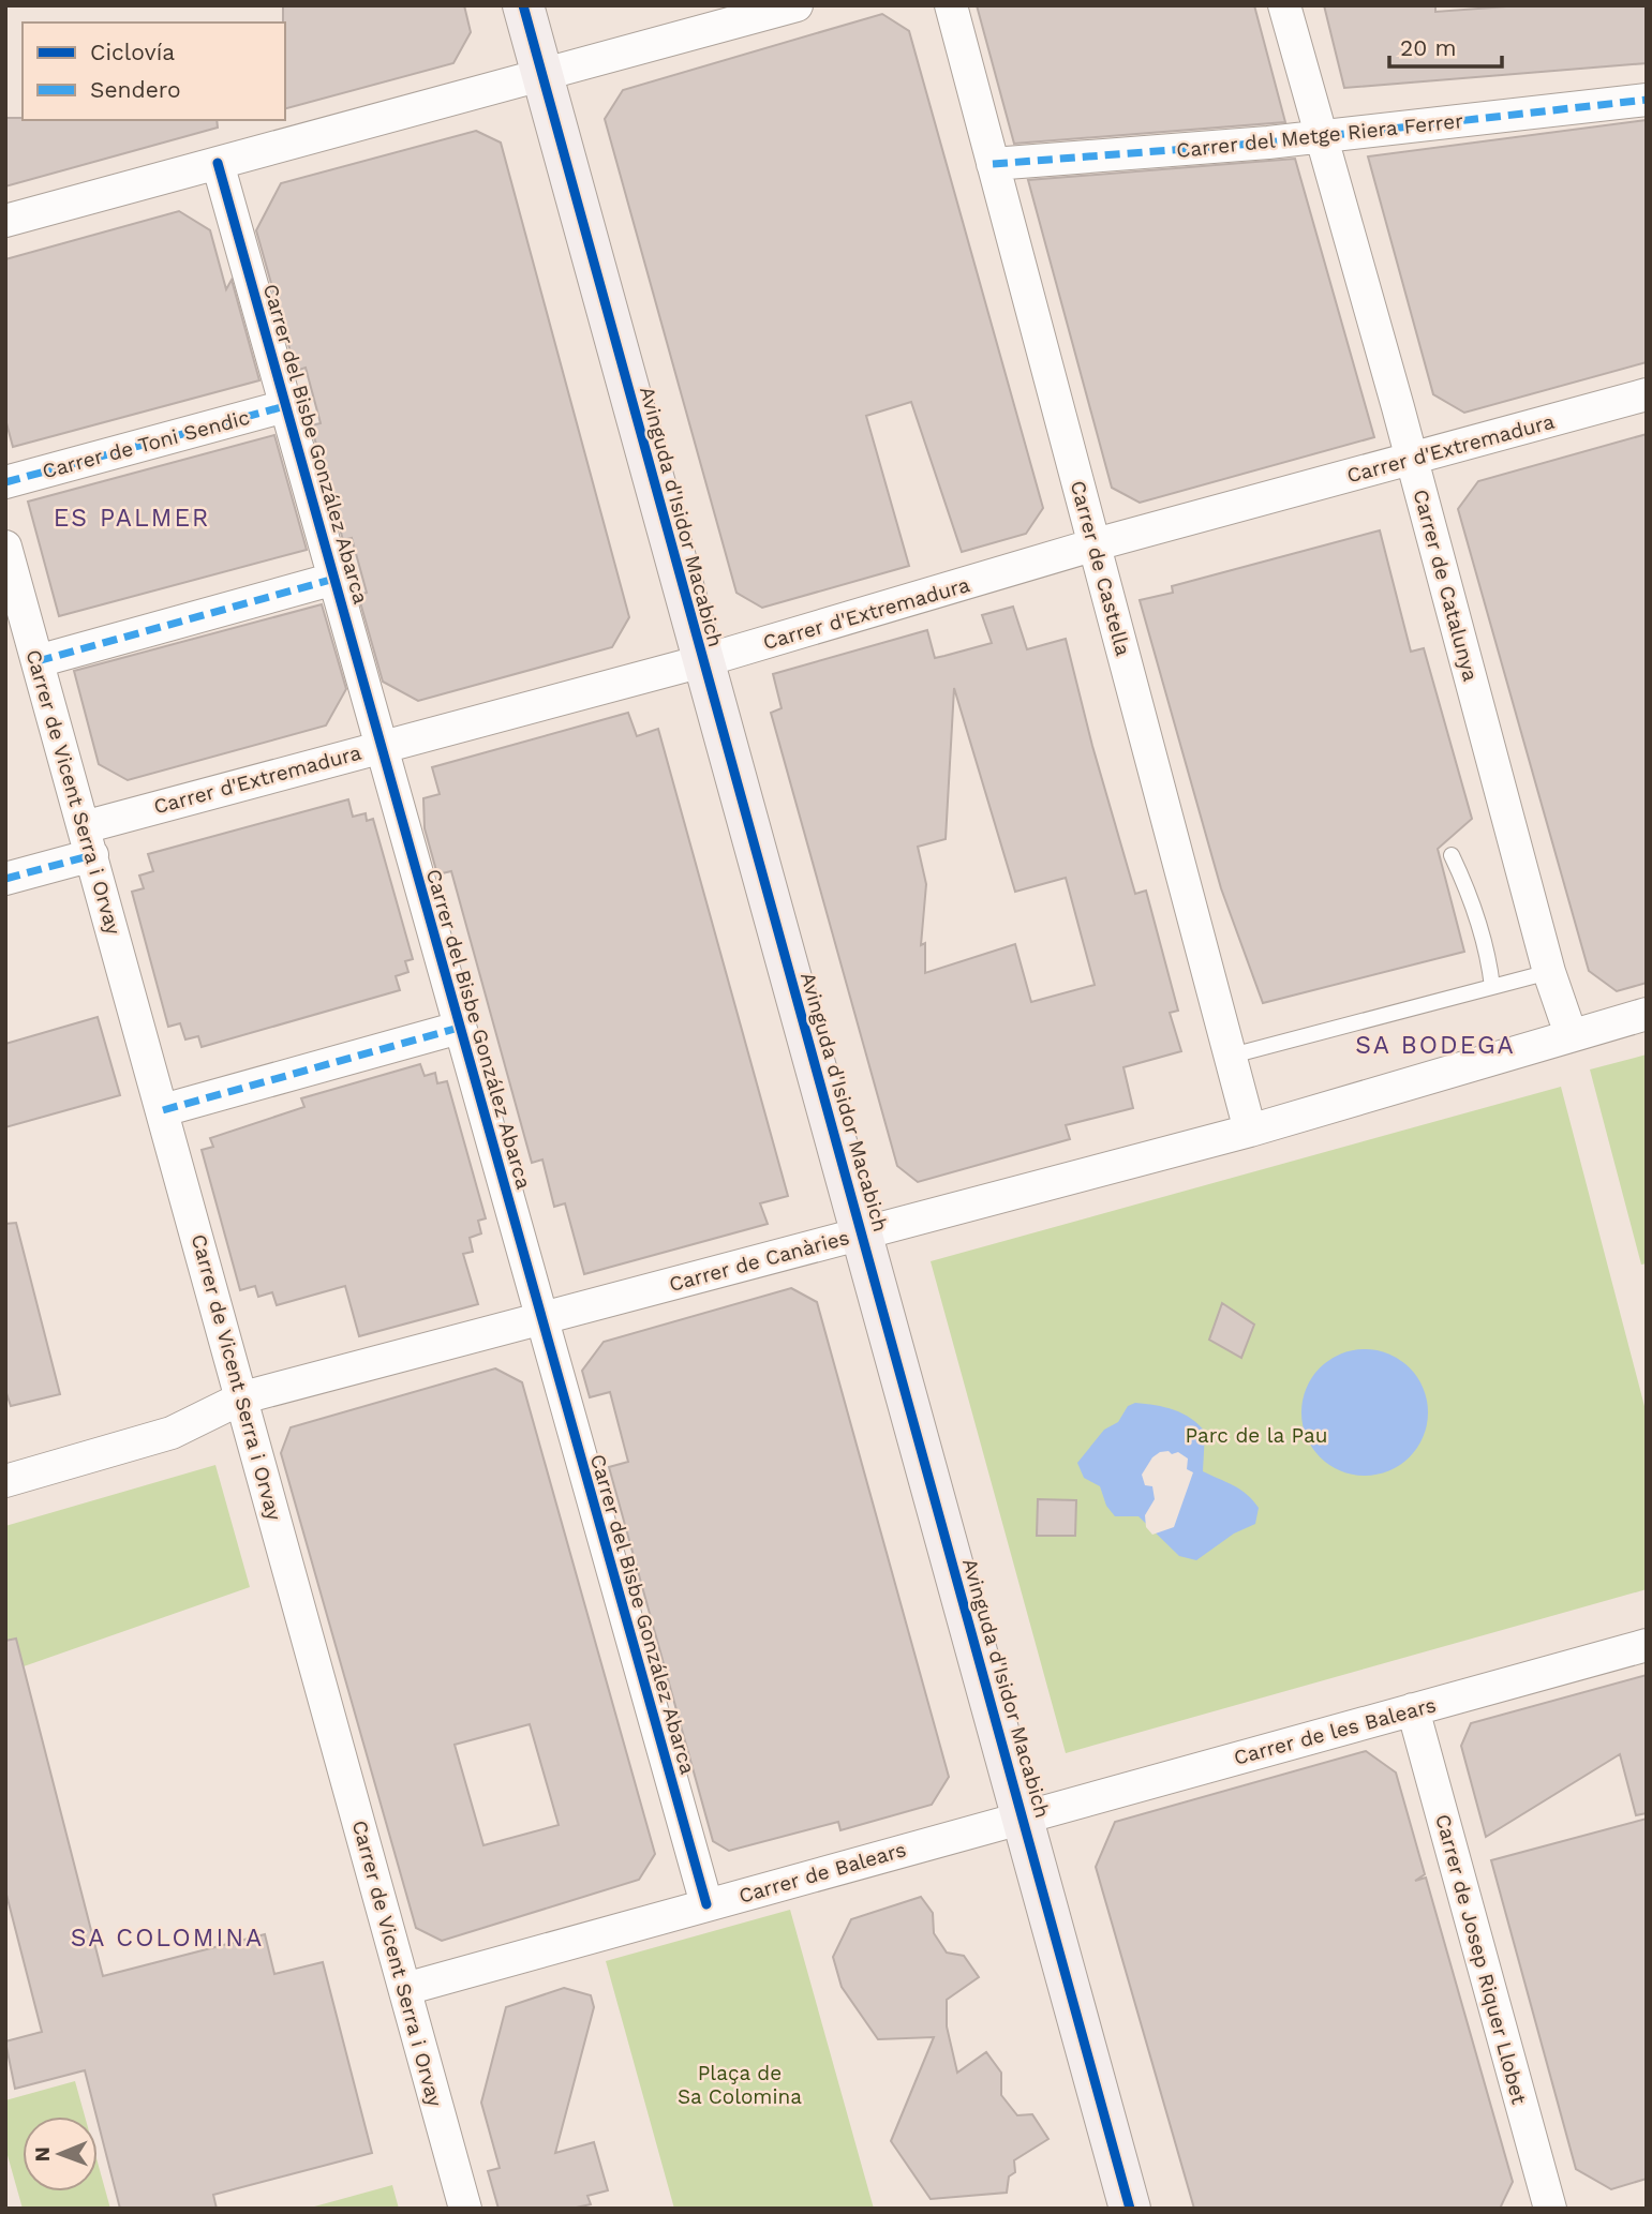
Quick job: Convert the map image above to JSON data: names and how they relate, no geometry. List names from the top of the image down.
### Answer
{
  "streets": {
    "street": [
      "Carrer del Metge Riera Ferrer",
      "Carrer de Toni Sendic",
      "Carrer del Bisbe González Abarca",
      "Carrer d'Extremadura",
      "Avinguda d'Isidor Macabich",
      "Carrer de Castella",
      "Carrer de Catalunya",
      "Carrer de Vicent Serra i Orvay",
      "Carrer de Canàries",
      "Carrer de les Balears",
      "Carrer de Balears",
      "Carrer de Josep Riquer Llobet"
    ]
  },
  "crossings": [
    ["Carrer del Metge Riera Ferrer", "Carrer de Castella"],
    ["Carrer del Metge Riera Ferrer", "Carrer de Catalunya"],
    ["Carrer de Toni Sendic", "Carrer del Bisbe González Abarca"],
    ["Carrer del Bisbe González Abarca", "Carrer d'Extremadura"],
    ["Carrer del Bisbe González Abarca", "Carrer de Vicent Serra i Orvay"],
    ["Carrer del Bisbe González Abarca", "Carrer de Canàries"],
    ["Carrer del Bisbe González Abarca", "Carrer de Balears"],
    ["Carrer d'Extremadura", "Avinguda d'Isidor Macabich"],
    ["Carrer d'Extremadura", "Carrer de Castella"],
    ["Carrer d'Extremadura", "Carrer de Catalunya"],
    ["Carrer d'Extremadura", "Carrer de Vicent Serra i Orvay"],
    ["Avinguda d'Isidor Macabich", "Carrer de Canàries"],
    ["Avinguda d'Isidor Macabich", "Carrer de les Balears"],
    ["Avinguda d'Isidor Macabich", "Carrer de Balears"],
    ["Carrer de Castella", "Carrer de Canàries"],
    ["Carrer de Catalunya", "Carrer de Canàries"],
    ["Carrer de Vicent Serra i Orvay", "Carrer de Canàries"],
    ["Carrer de Vicent Serra i Orvay", "Carrer de Balears"],
    ["Carrer de les Balears", "Carrer de Balears"],
    ["Carrer de les Balears", "Carrer de Josep Riquer Llobet"]
  ],
  "districts": ["ES PALMER", "SA BODEGA", "SA COLOMINA"],
  "parks": ["Parc de la Pau", "Plaça de Sa Colomina"],
  "legend": ["Ciclovía", "Sendero"],
  "scale_bar": "20 m",
  "north": "left"
}
